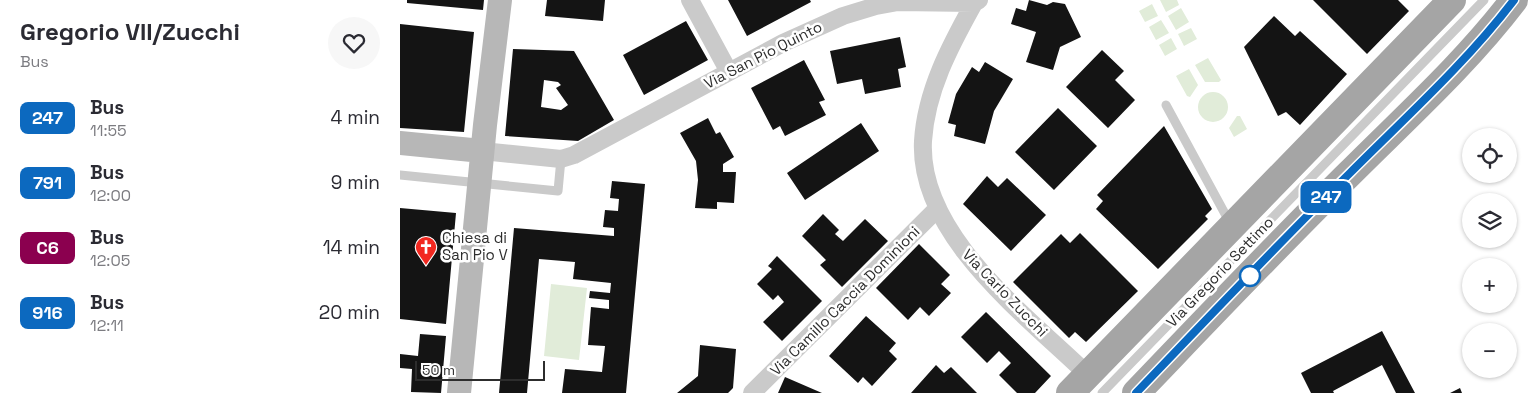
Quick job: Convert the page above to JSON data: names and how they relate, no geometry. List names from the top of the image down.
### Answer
{
  "streets": {
    "main road": ["Via Gregorio Settimo"],
    "street": ["Via San Pio Quinto", "Via Carlo Zucchi", "Via Camillo Caccia Dominioni"]
  },
  "crossings": [
    ["Via San Pio Quinto", "Via Carlo Zucchi"],
    ["Via Gregorio Settimo", "Via Carlo Zucchi"],
    ["Via Carlo Zucchi", "Via Camillo Caccia Dominioni"]
  ],
  "places": {
    "church": ["Chiesa di San Pio V"]
  },
  "lines": ["bus line 247"],
  "scale_bar": "50 m",
  "page": {
    "heading": ["Gregorio VII/Zucchi", "Bus"],
    "on_map": "247",
    "list": [
      {
        "mark": "247",
        "name": "Bus",
        "note": "11:55",
        "value": "4 min"
      },
      {
        "mark": "791",
        "name": "Bus",
        "note": "12:00",
        "value": "9 min"
      },
      {
        "mark": "C6",
        "name": "Bus",
        "note": "12:05",
        "value": "14 min"
      },
      {
        "mark": "916",
        "name": "Bus",
        "note": "12:11",
        "value": "20 min"
      }
    ],
    "map_buttons": ["+", "−"],
    "scale": "50 m"
  }
}
